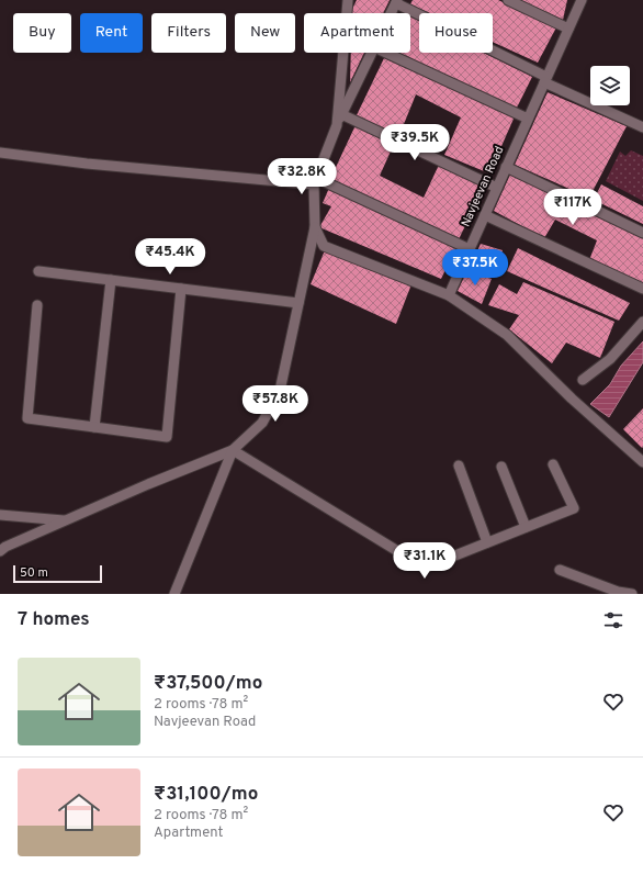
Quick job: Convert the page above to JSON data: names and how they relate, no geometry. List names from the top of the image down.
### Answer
{
  "streets": {
    "street": ["Navjeevan Road"]
  },
  "scale_bar": "50 m",
  "page": {
    "chip": [
      "Buy",
      "Rent",
      "Filters",
      "New",
      "Apartment",
      "House"
    ],
    "price": [
      "₹39.5K",
      "₹32.8K",
      "₹117K",
      "₹45.4K",
      "₹37.5K",
      "₹57.8K",
      "₹31.1K"
    ],
    "scale": "50 m",
    "heading": "7 homes",
    "list": [
      {
        "name": "₹37,500/mo",
        "note": "2 rooms · 78 m² · Navjeevan Road"
      },
      {
        "name": "₹31,100/mo",
        "note": "2 rooms · 78 m² · Apartment"
      }
    ]
  }
}
